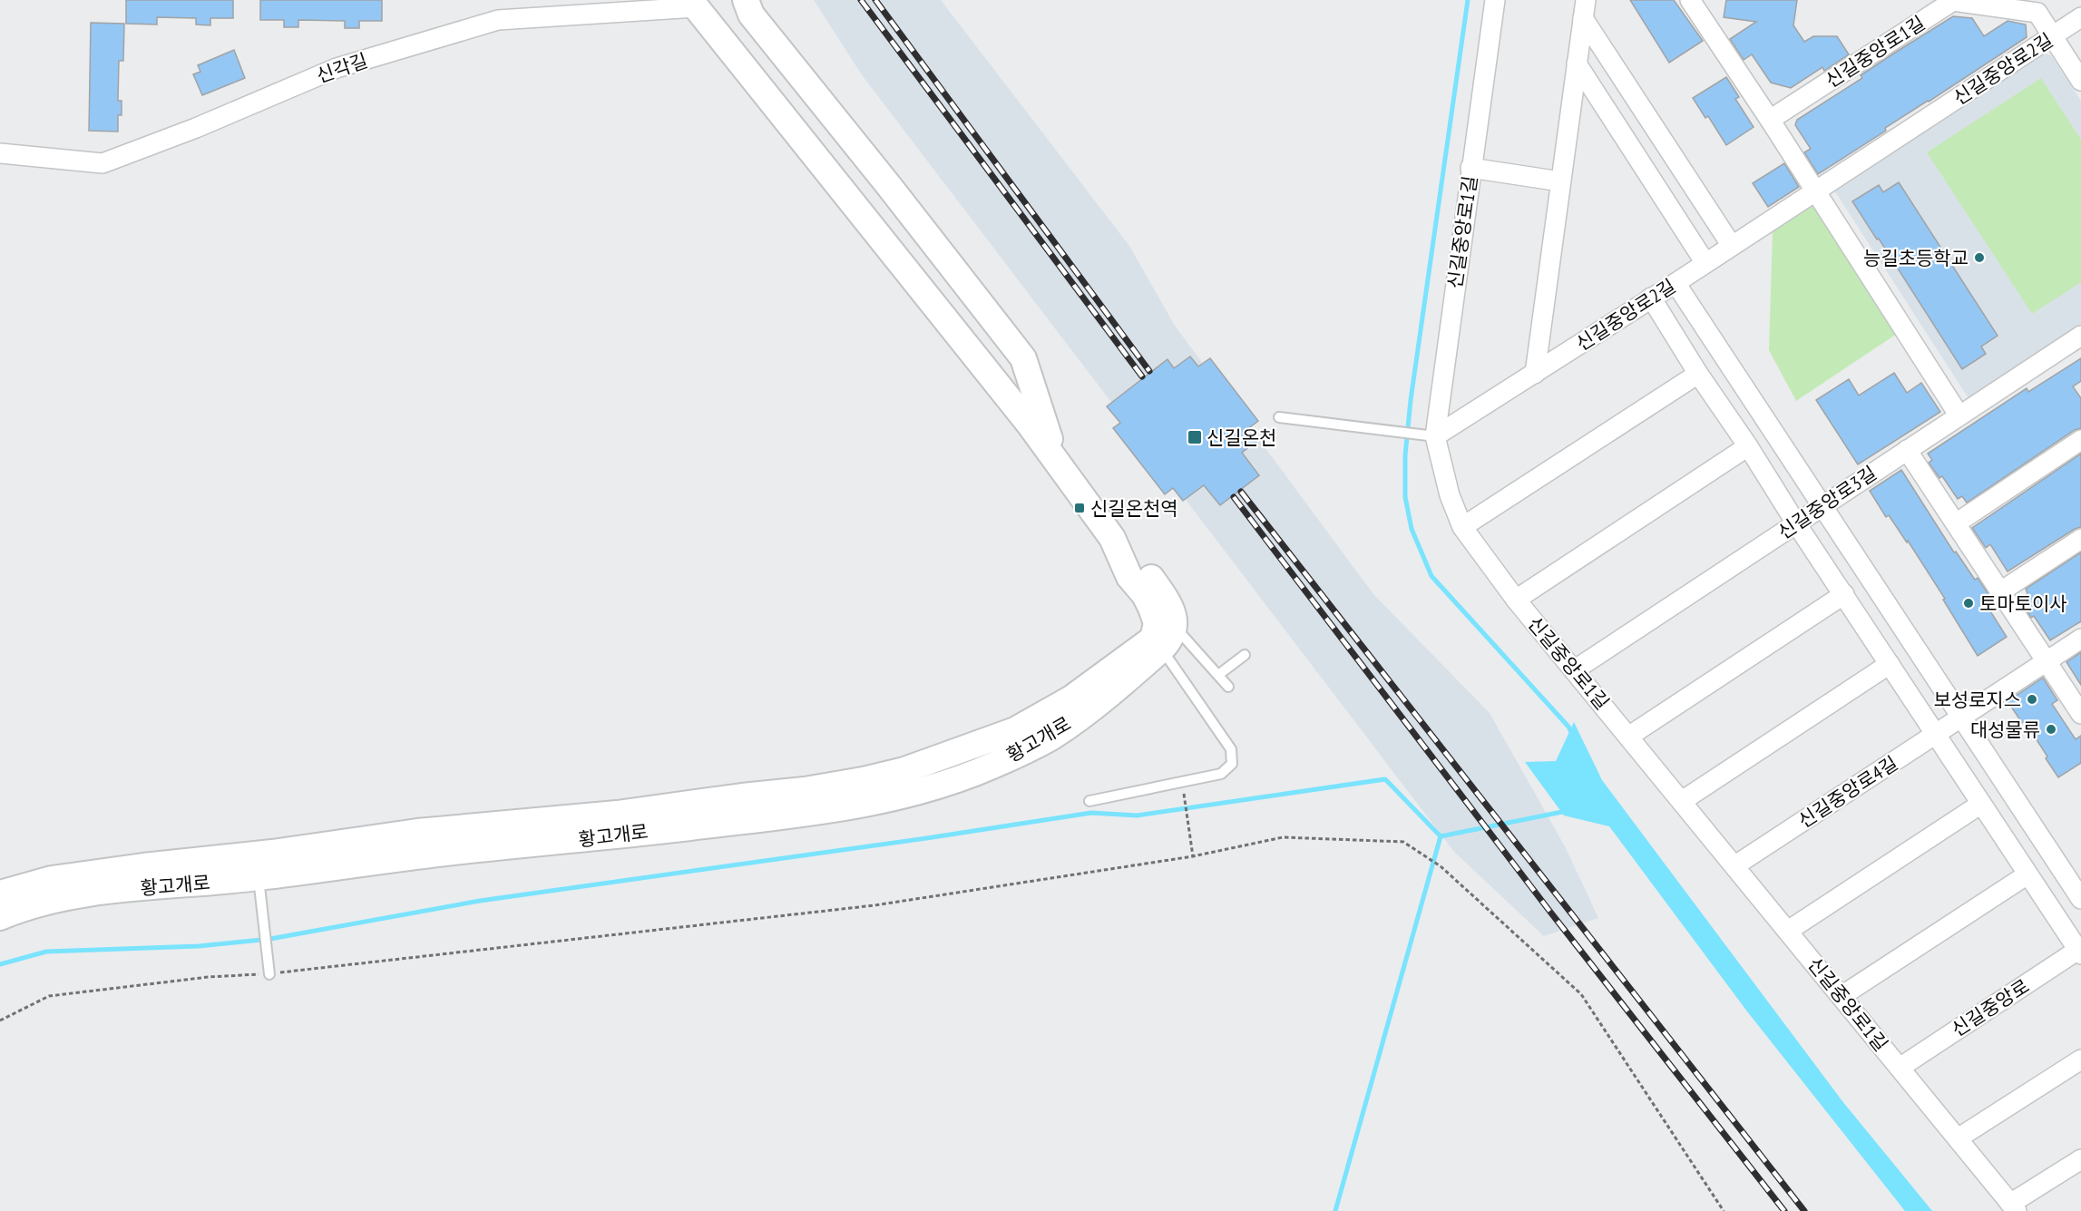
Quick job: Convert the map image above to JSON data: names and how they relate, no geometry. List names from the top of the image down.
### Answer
{
  "streets": {
    "main road": ["황고개로"],
    "street": [
      "신길중앙로1길",
      "신각길",
      "신길중앙로2길",
      "신길중앙로3길",
      "신길중앙로4길",
      "신길중앙로"
    ]
  },
  "crossings": [
    ["신길중앙로1길", "신길중앙로2길"],
    ["신길중앙로1길", "신길중앙로3길"],
    ["신길중앙로1길", "신길중앙로4길"],
    ["신길중앙로1길", "신길중앙로"]
  ],
  "places": {
    "other": [
      "능길초등학교",
      "토마토이사",
      "보성로지스",
      "대성물류"
    ],
    "transit": ["신길온천", "신길온천역"]
  }
}
